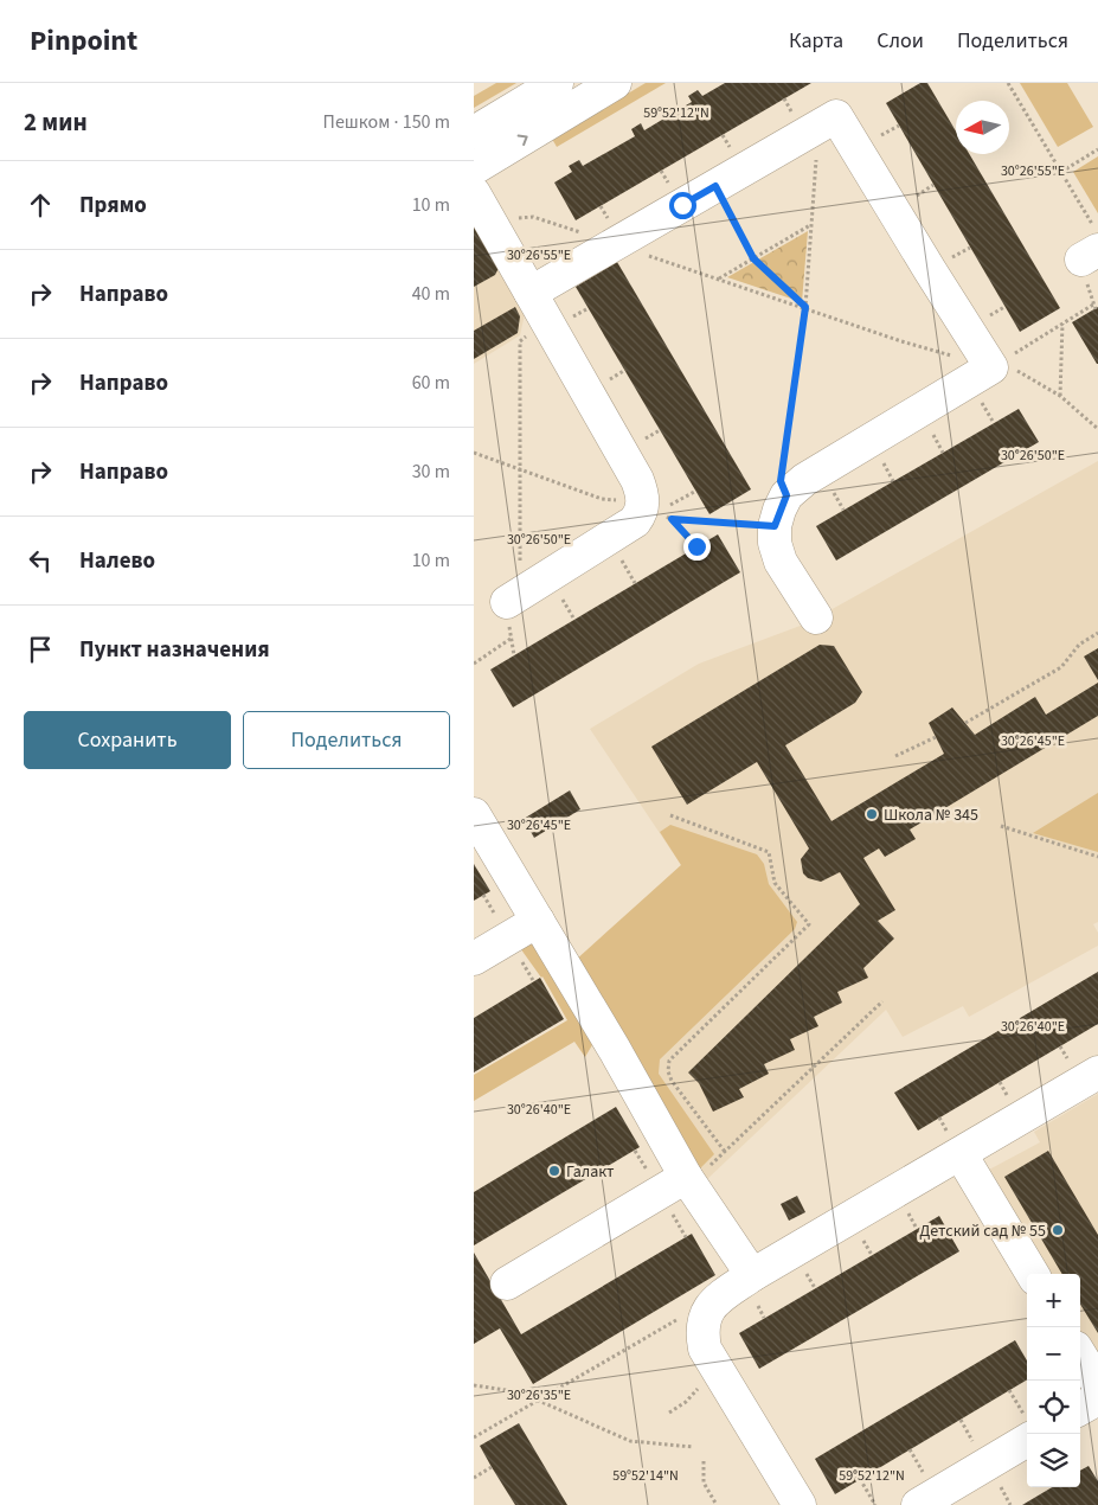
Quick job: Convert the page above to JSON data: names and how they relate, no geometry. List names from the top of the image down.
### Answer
{
  "places": ["Школа № 345", "Галакт", "Детский сад № 55"],
  "north": "left",
  "page": {
    "header": "Pinpoint",
    "nav": ["Карта", "Слои", "Поделиться"],
    "heading": ["2 мин", "Пешком · 150 m"],
    "list": [
      ["Прямо", "10 m"],
      ["Направо", "40 m"],
      ["Направо", "60 m"],
      ["Направо", "30 m"],
      ["Налево", "10 m"],
      "Пункт назначения"
    ],
    "buttons": ["Сохранить", "Поделиться"],
    "map_buttons": ["+", "−"]
  },
  "coordinates": [
    "59°52'12\"N",
    "30°26'55\"E",
    "30°26'50\"E",
    "30°26'45\"E",
    "30°26'40\"E",
    "30°26'35\"E",
    "59°52'14\"N"
  ]
}
